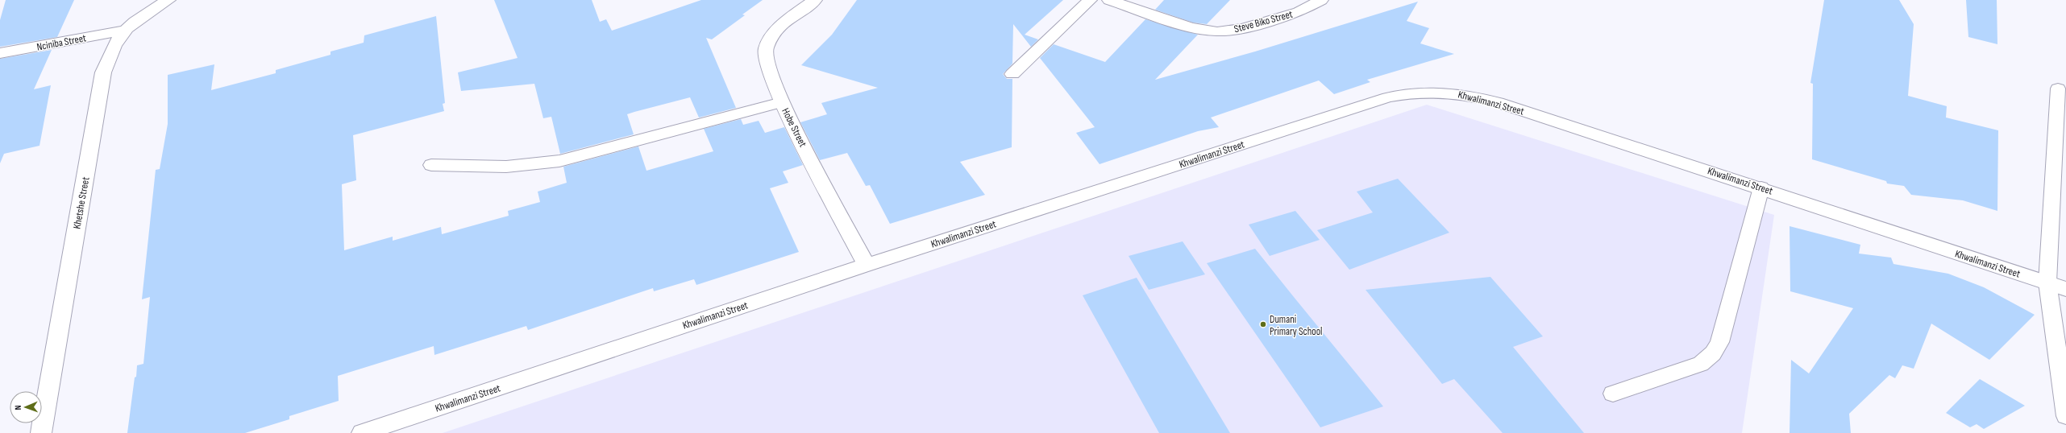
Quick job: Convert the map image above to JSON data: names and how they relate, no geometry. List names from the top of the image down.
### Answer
{
  "streets": {
    "street": [
      "Steve Biko Street",
      "Nciniba Street",
      "Khwalimanzi Street",
      "Hobe Street",
      "Khetshe Street"
    ]
  },
  "crossings": [
    ["Nciniba Street", "Khetshe Street"],
    ["Khwalimanzi Street", "Hobe Street"]
  ],
  "places": ["Dumani Primary School"],
  "north": "left"
}
